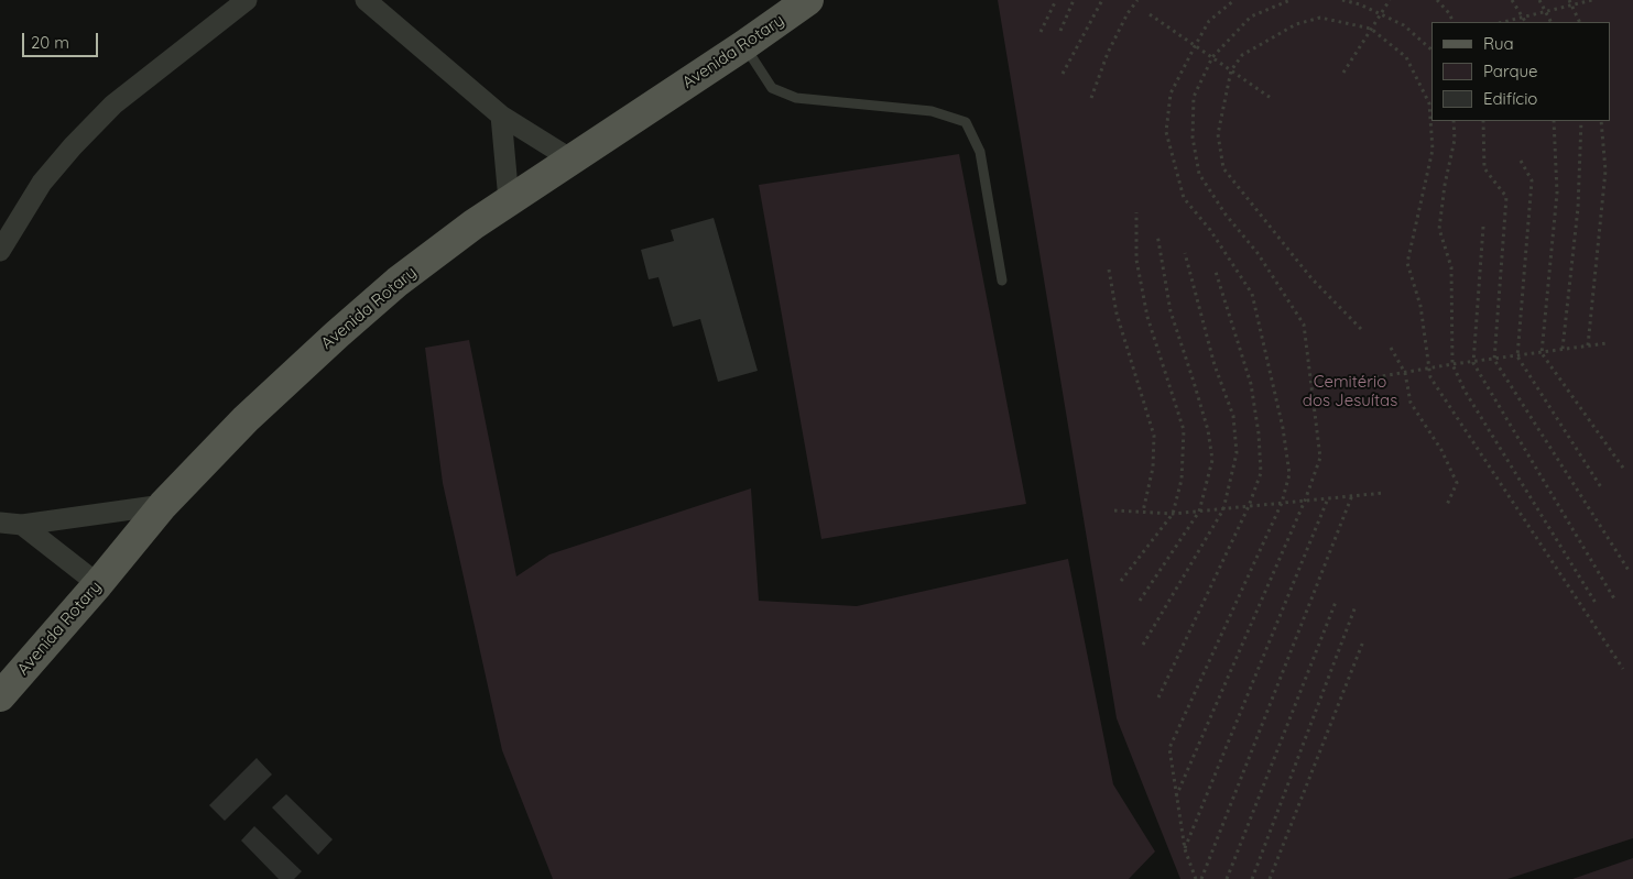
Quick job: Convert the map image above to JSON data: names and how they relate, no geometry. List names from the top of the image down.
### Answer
{
  "streets": {
    "main road": ["Avenida Rotary"]
  },
  "parks": ["Cemitério dos Jesuítas"],
  "legend": ["Rua", "Parque", "Edifício"],
  "scale_bar": "20 m"
}
